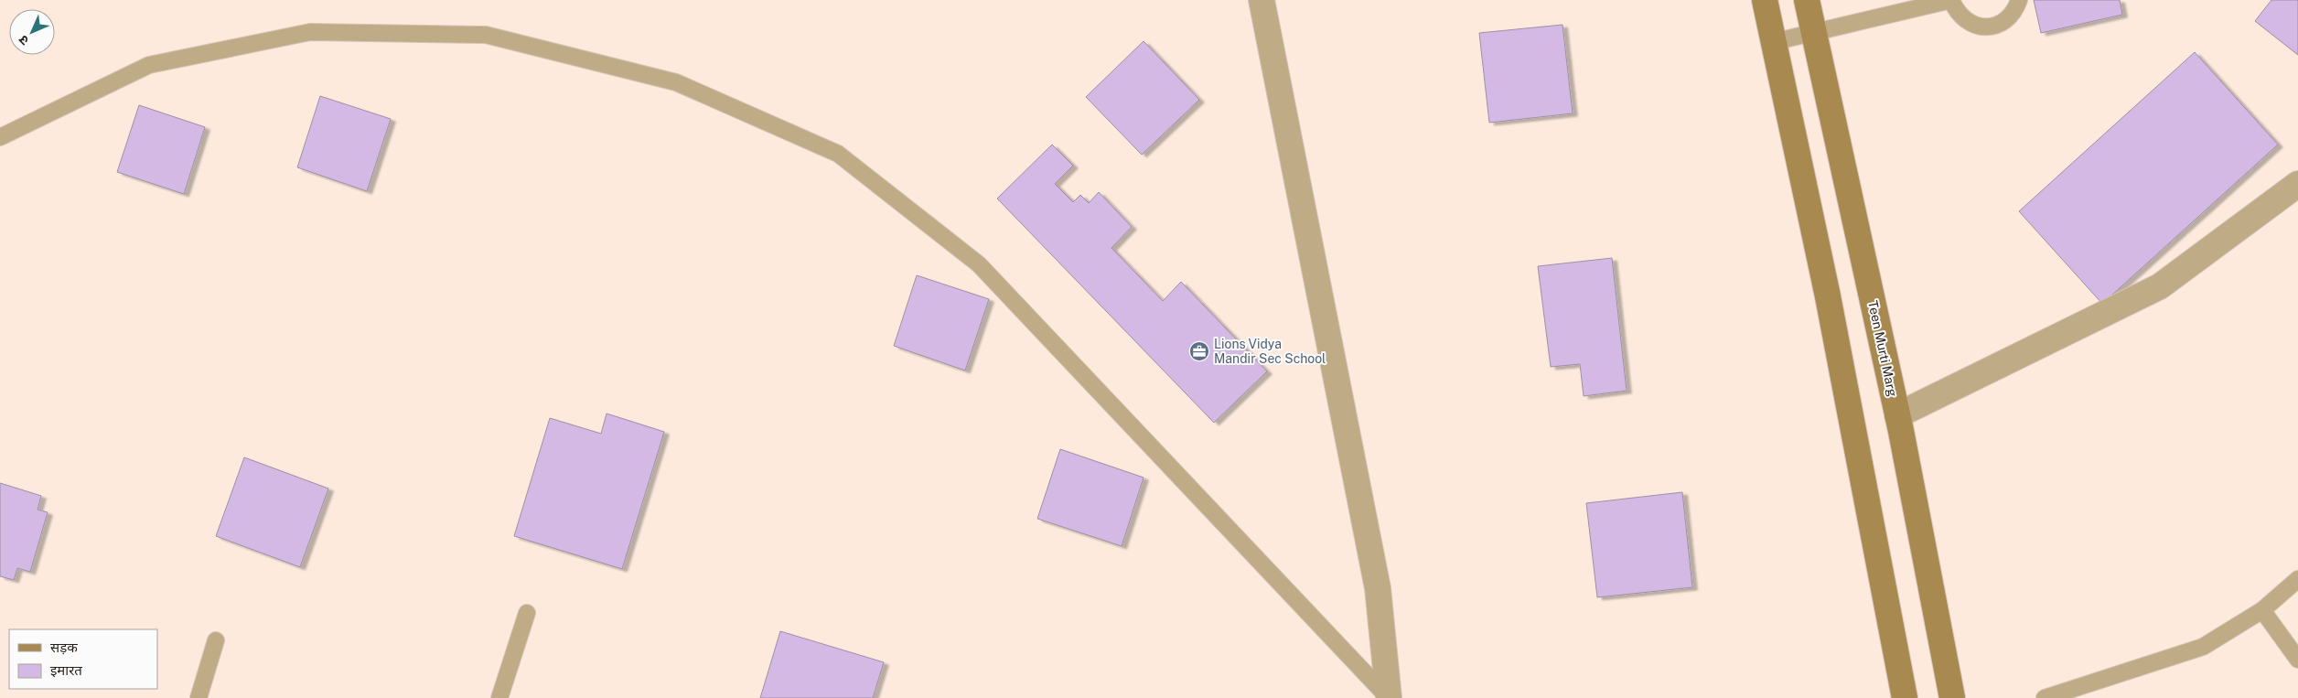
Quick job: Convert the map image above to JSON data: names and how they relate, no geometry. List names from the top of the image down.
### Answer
{
  "streets": {
    "main road": ["Teen Murti Marg"]
  },
  "places": {
    "office": ["Lions Vidya Mandir Sec School"]
  },
  "legend": ["सड़क", "इमारत"],
  "north": "bottom left"
}
